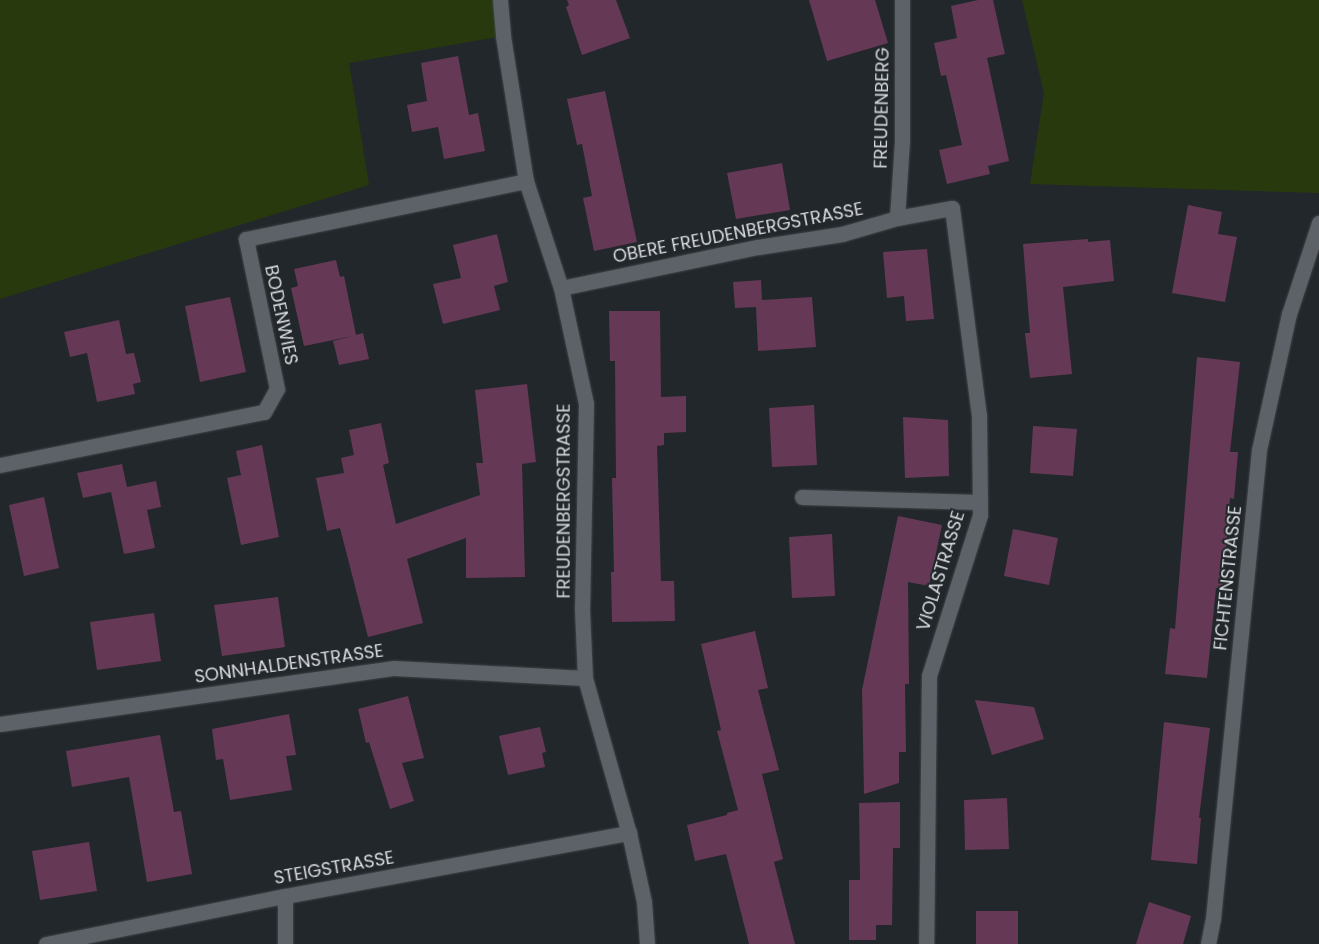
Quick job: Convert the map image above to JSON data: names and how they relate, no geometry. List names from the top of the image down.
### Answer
{
  "streets": {
    "street": [
      "FREUDENBERG",
      "OBERE FREUDENBERGSTRASSE",
      "BODENWIES",
      "FREUDENBERGSTRASSE",
      "VIOLASTRASSE",
      "FICHTENSTRASSE",
      "SONNHALDENSTRASSE",
      "STEIGSTRASSE"
    ]
  },
  "crossings": [
    ["FREUDENBERG", "OBERE FREUDENBERGSTRASSE"],
    ["OBERE FREUDENBERGSTRASSE", "FREUDENBERGSTRASSE"],
    ["OBERE FREUDENBERGSTRASSE", "VIOLASTRASSE"],
    ["BODENWIES", "FREUDENBERGSTRASSE"],
    ["FREUDENBERGSTRASSE", "SONNHALDENSTRASSE"],
    ["FREUDENBERGSTRASSE", "STEIGSTRASSE"]
  ]
}
